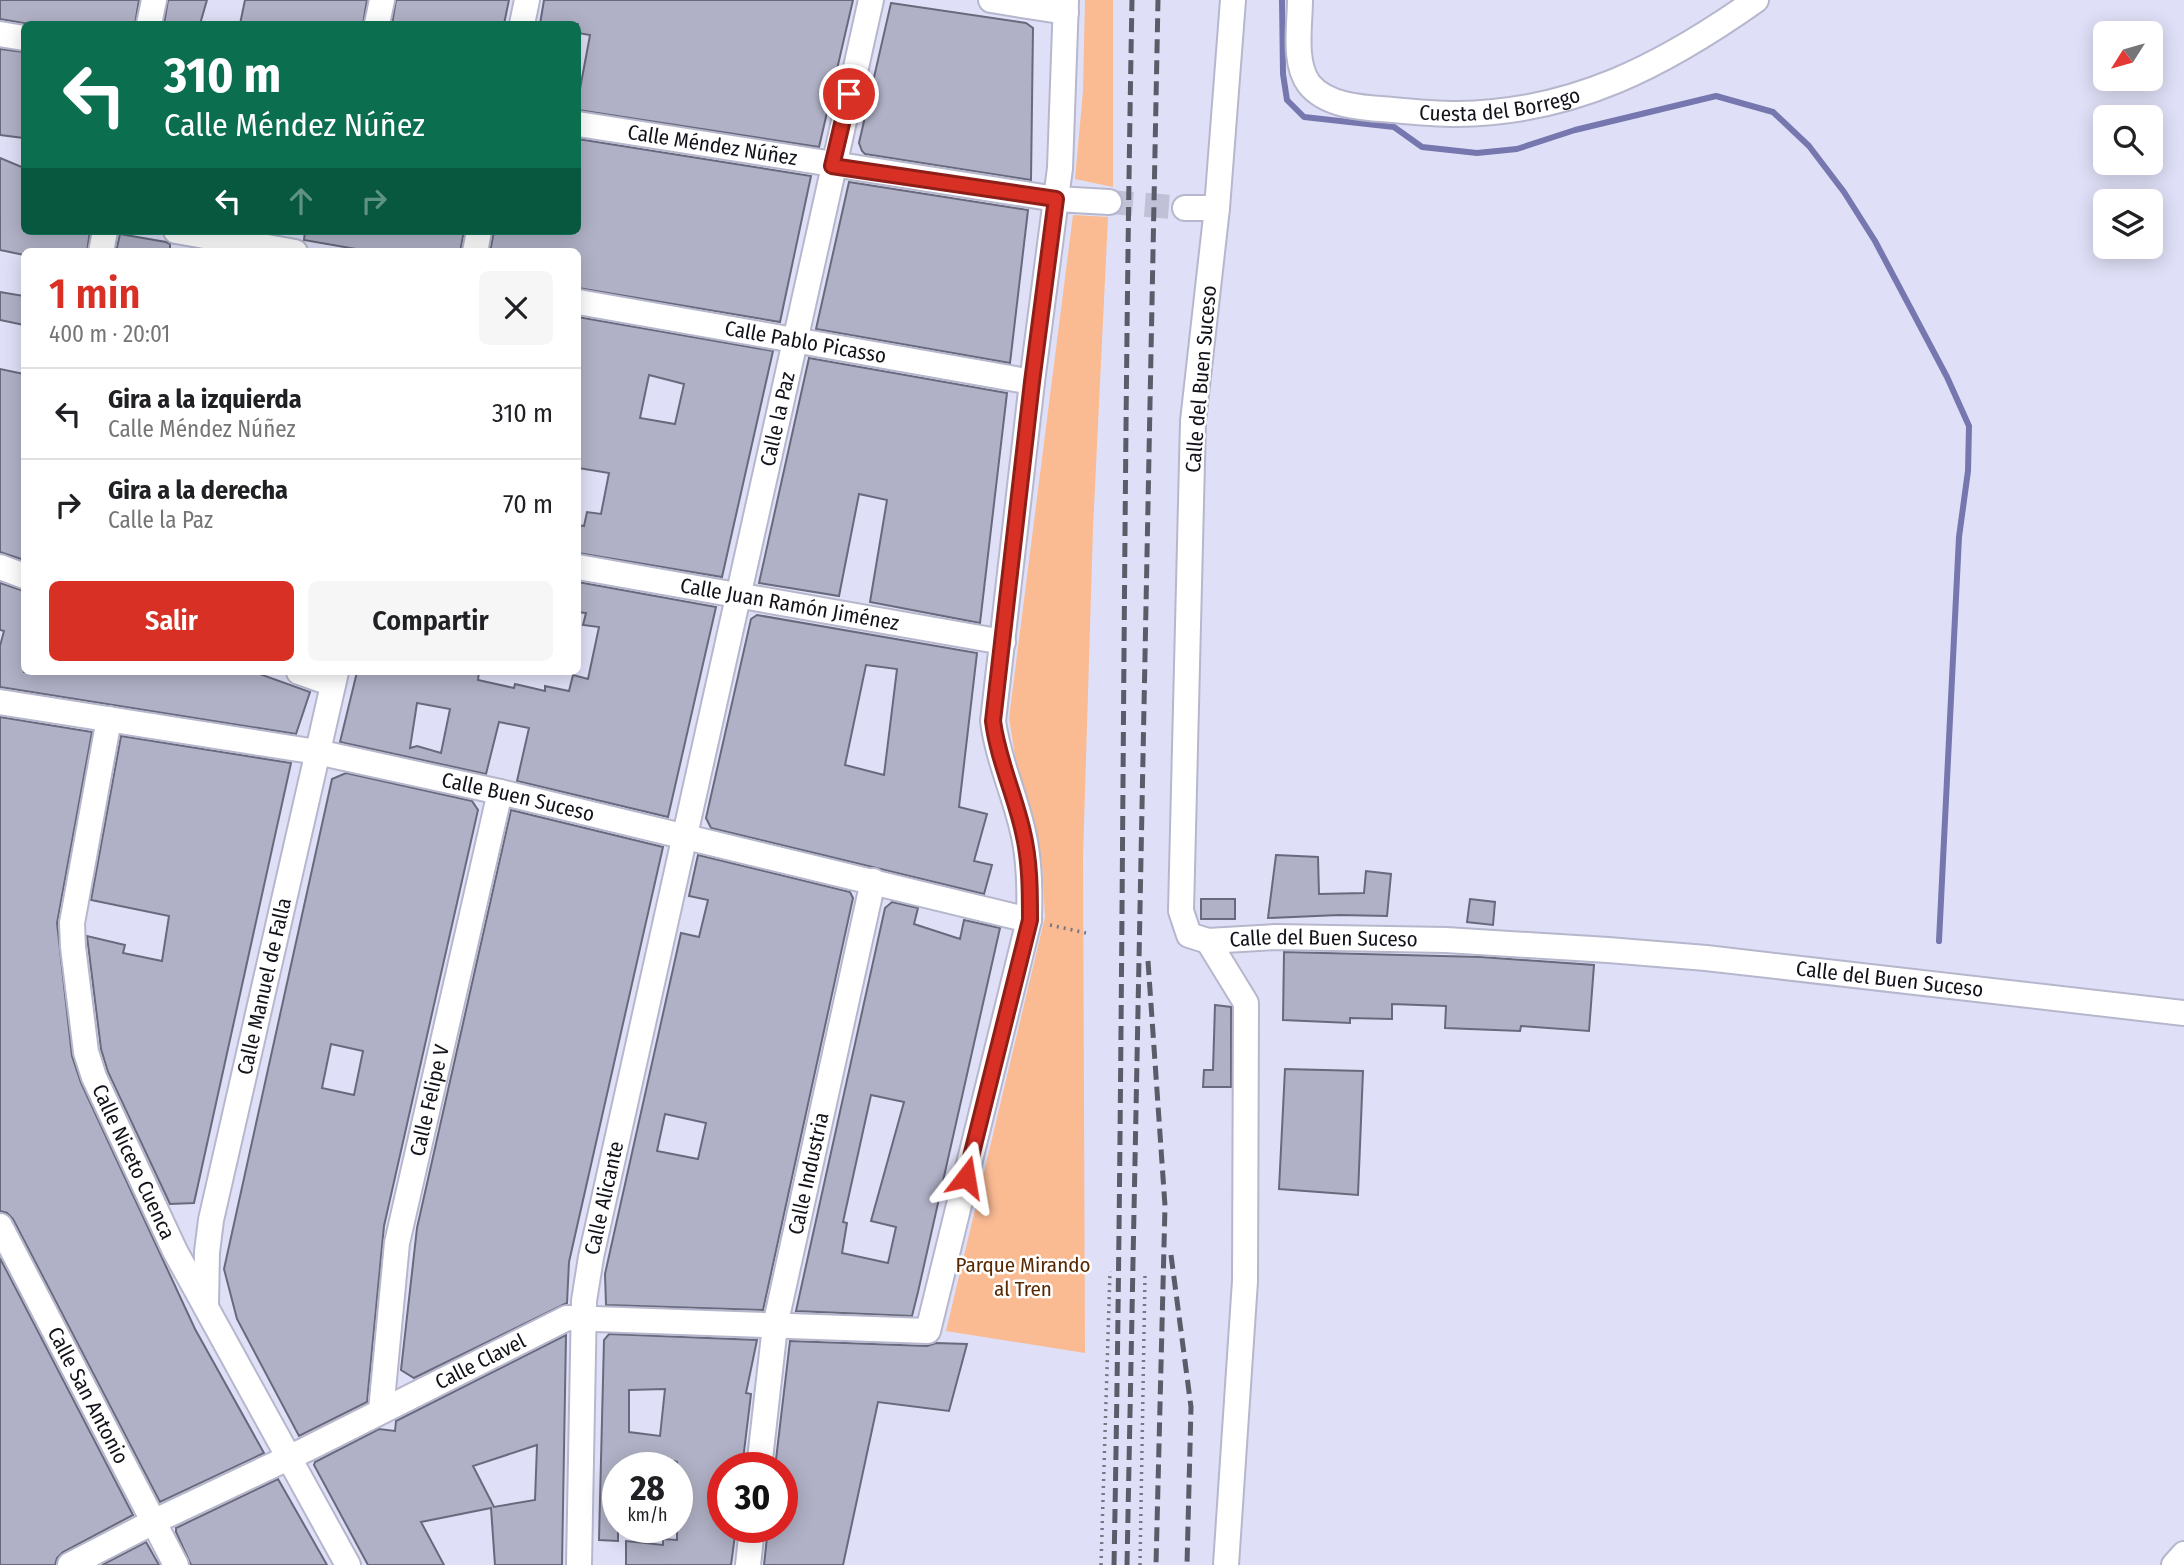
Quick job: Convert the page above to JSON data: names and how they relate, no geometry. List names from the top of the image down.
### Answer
{
  "streets": {
    "street": [
      "Cuesta del Borrego",
      "Calle Méndez Núñez",
      "Calle Pablo Picasso",
      "Calle del Buen Suceso",
      "Calle la Paz",
      "Calle Juan Ramón Jiménez",
      "Calle Buen Suceso",
      "Calle Manuel de Falla",
      "Calle Felipe V",
      "Calle Niceto Cuenca",
      "Calle Industria",
      "Calle Alicante",
      "Calle Clavel",
      "Calle San Antonio"
    ]
  },
  "crossings": [
    ["Calle Méndez Núñez", "Calle la Paz"],
    ["Calle Pablo Picasso", "Calle la Paz"],
    ["Calle la Paz", "Calle Juan Ramón Jiménez"],
    ["Calle la Paz", "Calle Buen Suceso"],
    ["Calle la Paz", "Calle Alicante"],
    ["Calle Buen Suceso", "Calle Manuel de Falla"],
    ["Calle Buen Suceso", "Calle Felipe V"],
    ["Calle Buen Suceso", "Calle Niceto Cuenca"],
    ["Calle Buen Suceso", "Calle Industria"],
    ["Calle Buen Suceso", "Calle Alicante"],
    ["Calle Buen Suceso", "Calle Clavel"],
    ["Calle Manuel de Falla", "Calle Niceto Cuenca"],
    ["Calle Felipe V", "Calle Clavel"],
    ["Calle Niceto Cuenca", "Calle Clavel"],
    ["Calle Industria", "Calle Clavel"],
    ["Calle Alicante", "Calle Clavel"],
    ["Calle Clavel", "Calle San Antonio"]
  ],
  "parks": ["Parque Mirando al Tren"],
  "north": "bottom left",
  "page": {
    "turn": ["310 m", "Calle Méndez Núñez"],
    "heading": ["1 min", "400 m · 20:01"],
    "list": [
      {
        "name": "Gira a la izquierda",
        "note": "Calle Méndez Núñez",
        "value": "310 m"
      },
      {
        "name": "Gira a la derecha",
        "note": "Calle la Paz",
        "value": "70 m"
      }
    ],
    "buttons": ["Salir", "Compartir"],
    "speed": "28 km/h",
    "limit": "30"
  }
}
